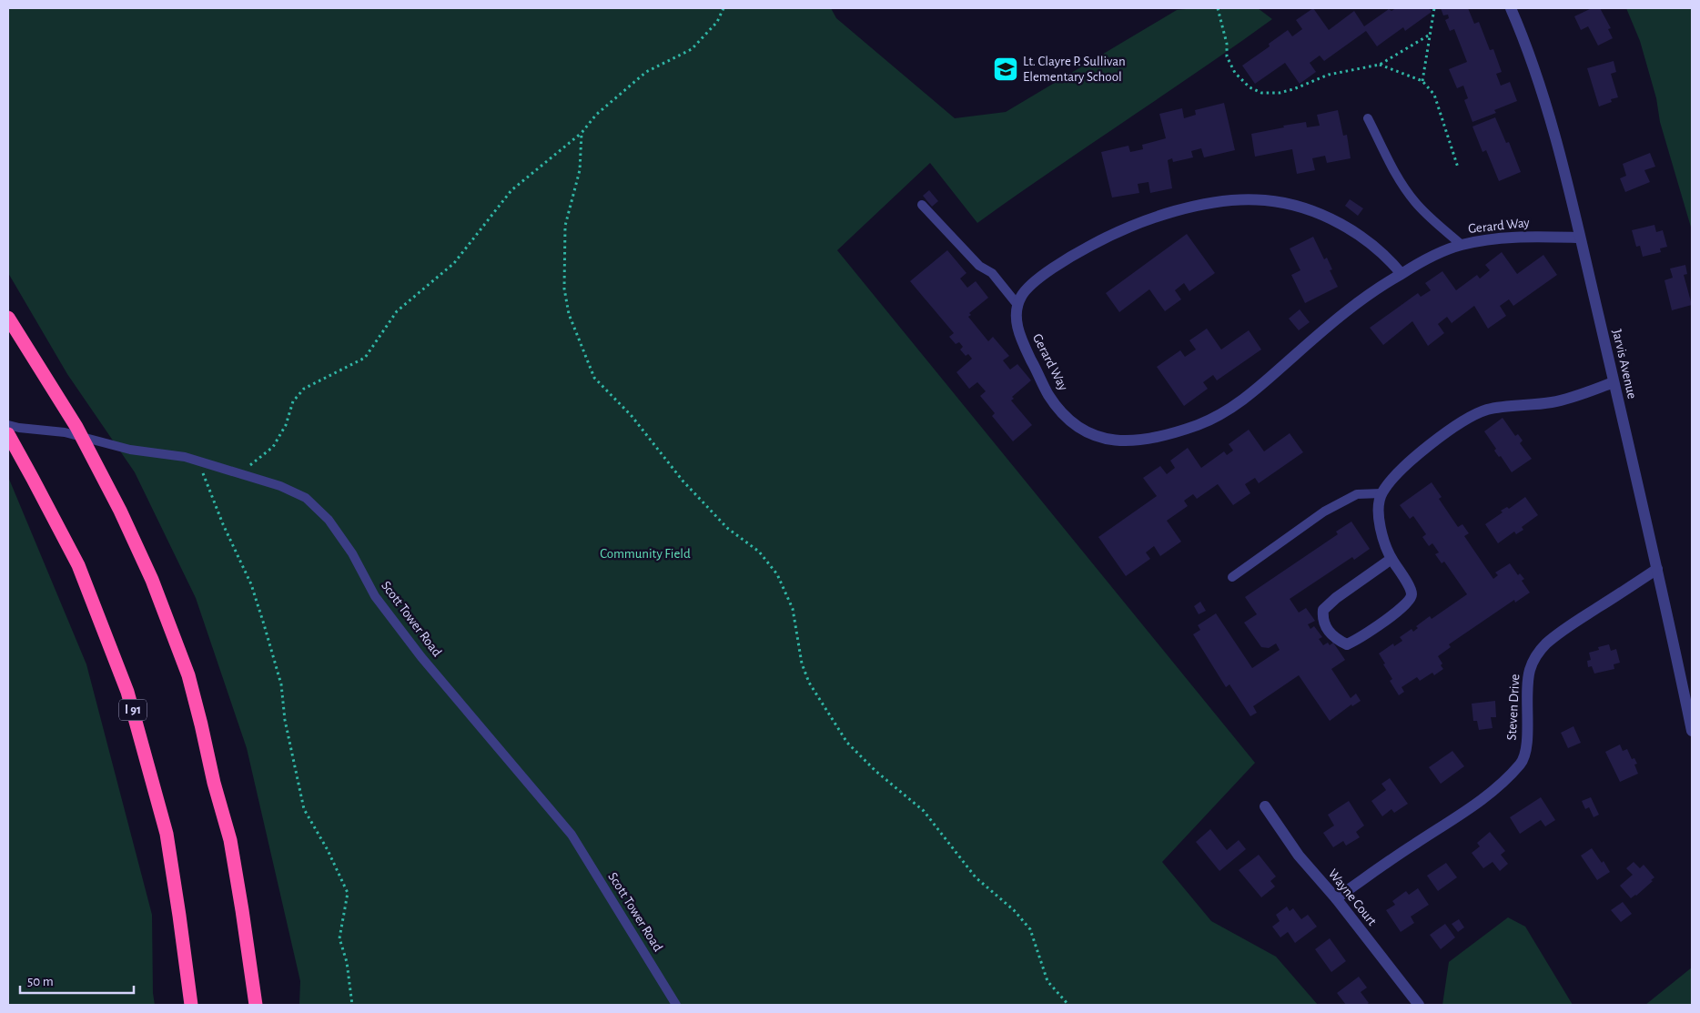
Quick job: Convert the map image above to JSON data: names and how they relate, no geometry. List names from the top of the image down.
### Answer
{
  "streets": {
    "highway": ["I 91"],
    "street": [
      "Gerard Way",
      "Jarvis Avenue",
      "Steven Drive",
      "Wayne Court"
    ],
    "lane": ["Scott Tower Road"]
  },
  "crossings": [
    ["Gerard Way", "Jarvis Avenue"],
    ["Jarvis Avenue", "Steven Drive"],
    ["Scott Tower Road", "I 91"],
    ["Steven Drive", "Wayne Court"]
  ],
  "parks": ["Community Field"],
  "places": {
    "school or university": ["Lt. Clayre P. Sullivan Elementary School"]
  },
  "scale_bar": "50 m"
}
